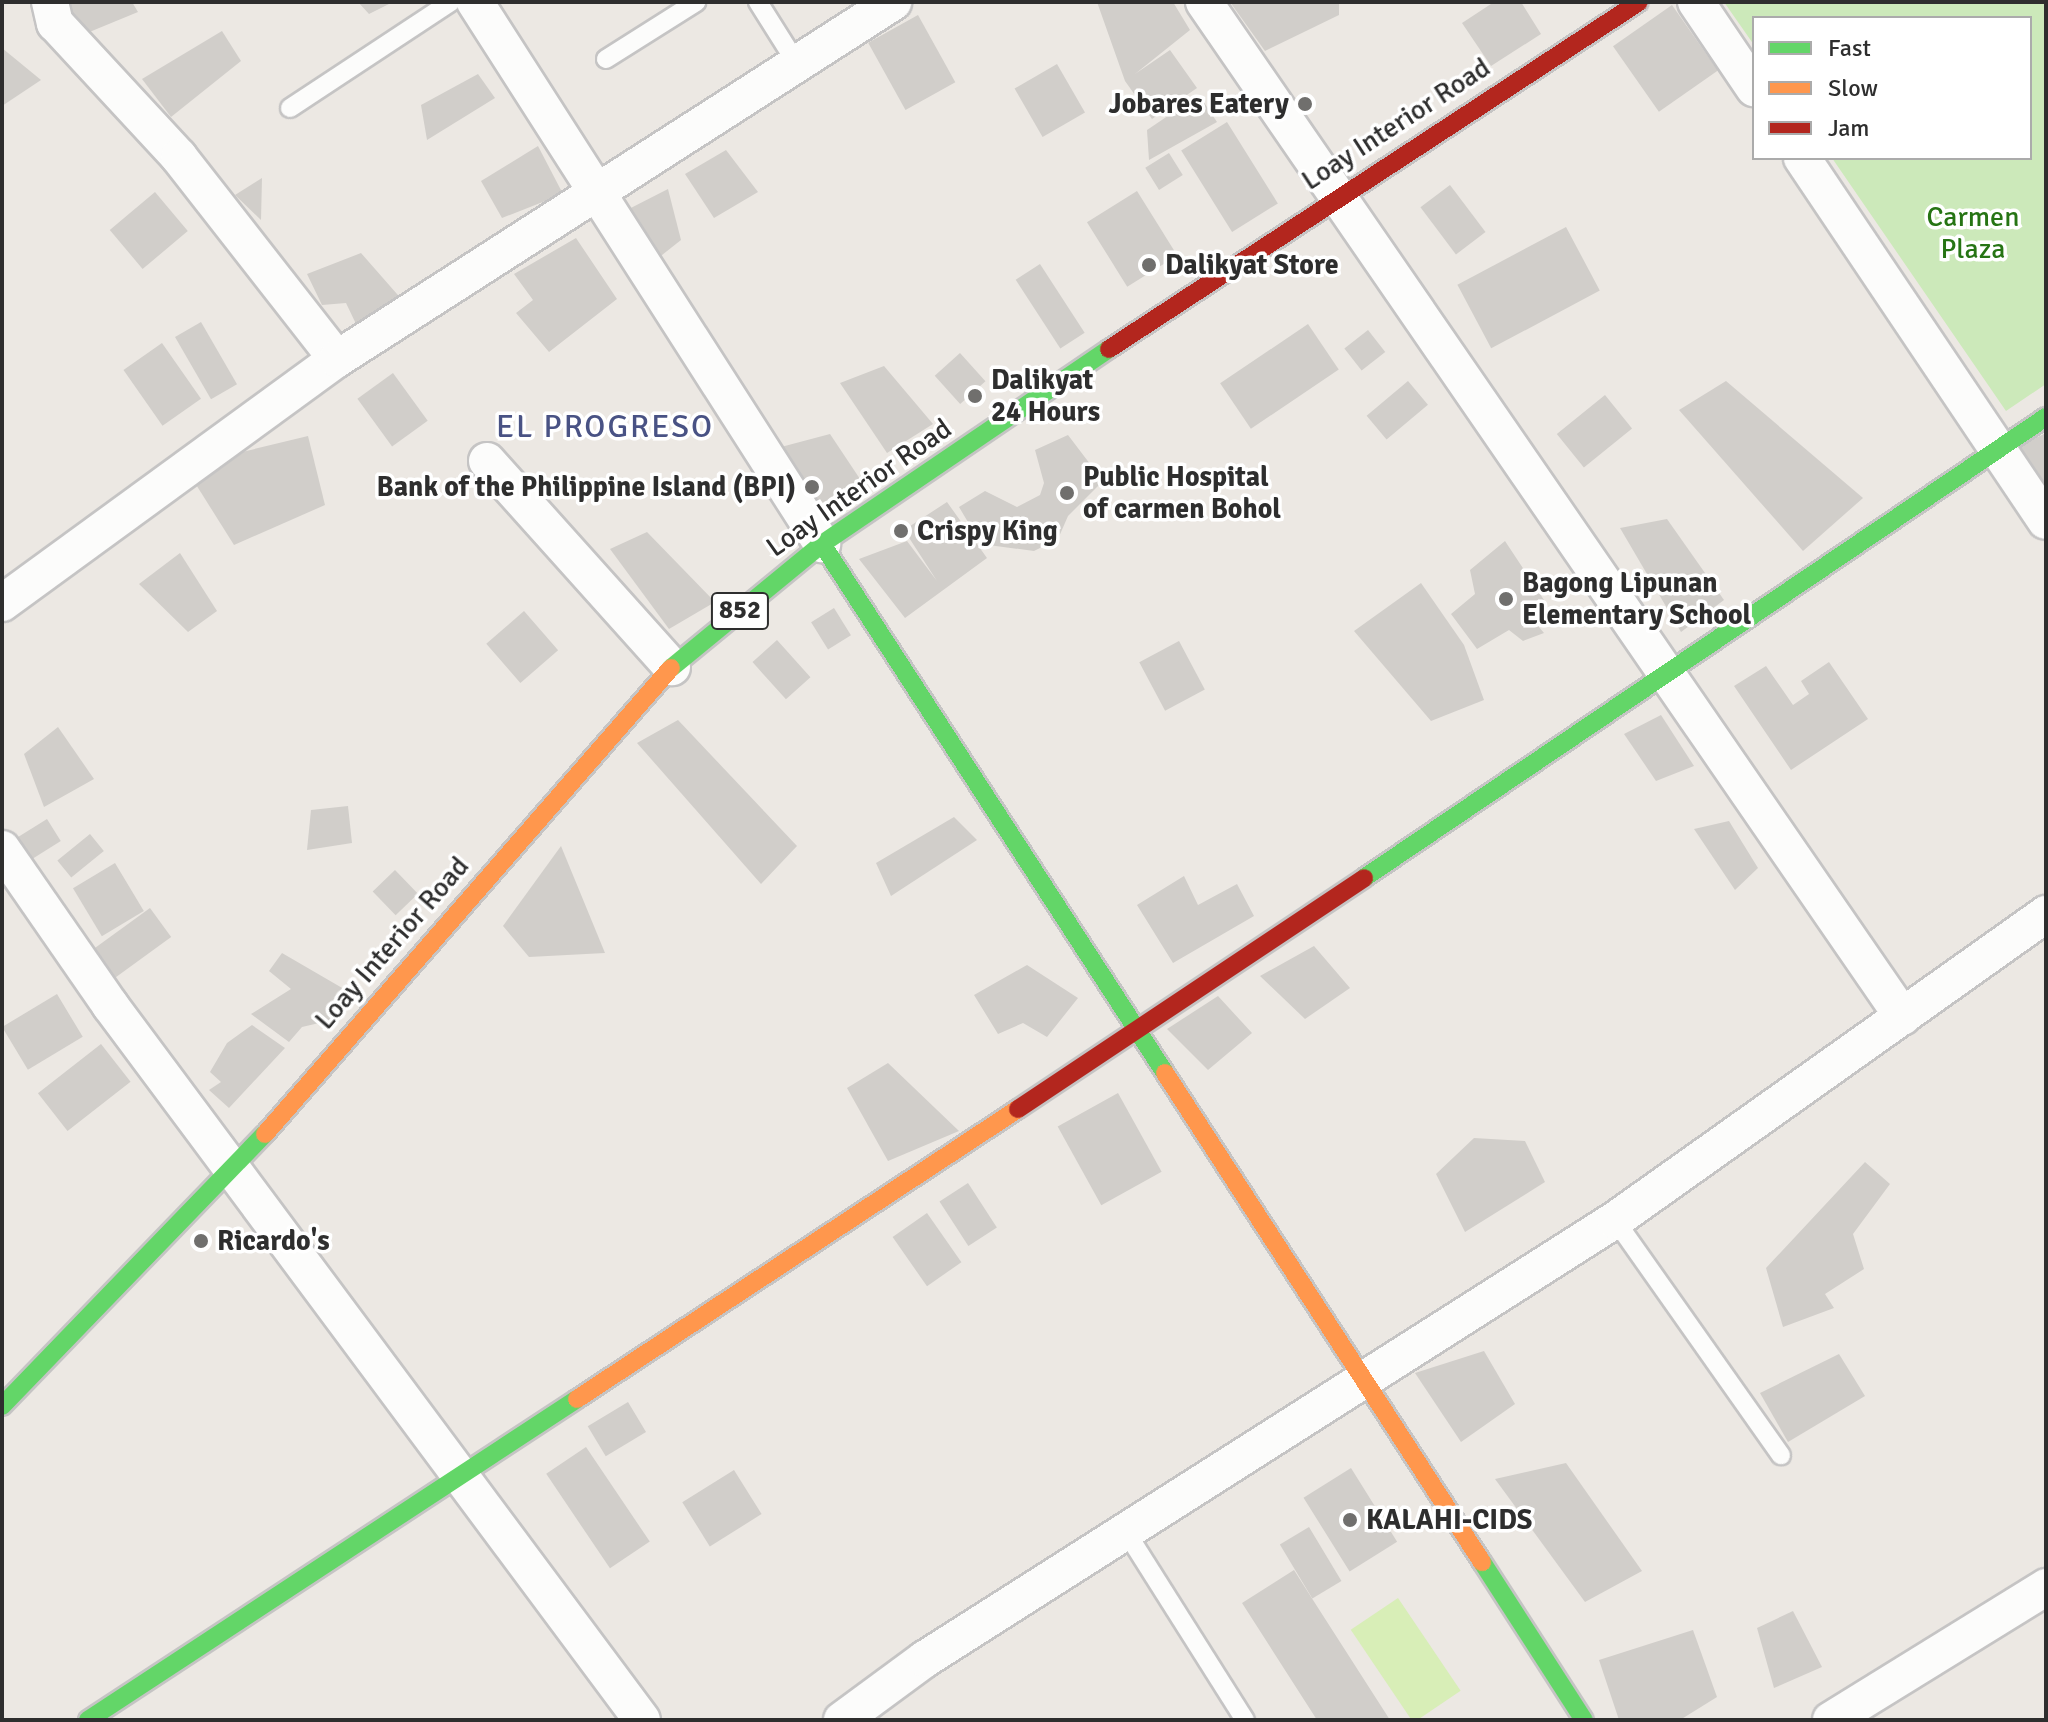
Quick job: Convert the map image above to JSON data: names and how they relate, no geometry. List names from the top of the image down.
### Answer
{
  "streets": {
    "street": ["Loay Interior Road", "852"]
  },
  "districts": ["EL PROGRESO"],
  "parks": ["Carmen Plaza"],
  "places": [
    "Jobares Eatery",
    "Dalikyat Store",
    "Dalikyat 24 Hours",
    "Bank of the Philippine Island (BPI)",
    "Public Hospital of carmen Bohol",
    "Crispy King",
    "Bagong Lipunan Elementary School",
    "Ricardo's",
    "KALAHI-CIDS"
  ],
  "legend": ["Fast", "Slow", "Jam"]
}
